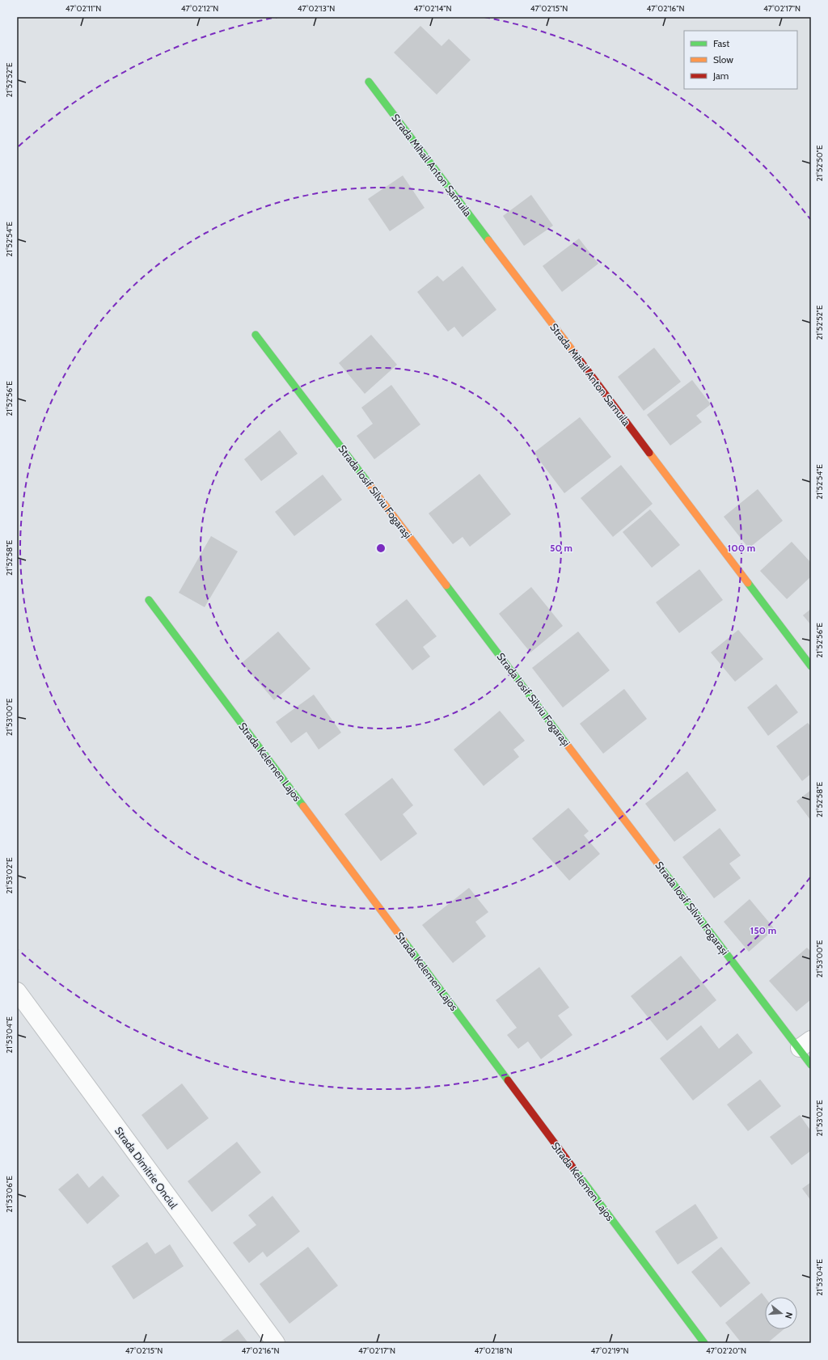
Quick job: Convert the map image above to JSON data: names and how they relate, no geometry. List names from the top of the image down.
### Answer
{
  "streets": {
    "street": [
      "Strada Mihail Anton Samuila",
      "Strada Iosif Silviu Fogarași",
      "Strada Kelemen Lajos",
      "Strada Dimitrie Onciul"
    ]
  },
  "legend": ["Fast", "Slow", "Jam"],
  "north": "right",
  "coordinates": [
    "47°02'11\"N",
    "47°02'12\"N",
    "47°02'13\"N",
    "47°02'14\"N",
    "47°02'15\"N",
    "47°02'16\"N",
    "47°02'17\"N",
    "21°52'52\"E",
    "21°52'50\"E",
    "21°52'54\"E",
    "21°52'56\"E",
    "21°52'58\"E",
    "21°53'00\"E",
    "21°53'02\"E",
    "21°53'04\"E",
    "21°53'06\"E",
    "47°02'18\"N",
    "47°02'19\"N",
    "47°02'20\"N"
  ],
  "rings": ["50 m", "100 m", "150 m"]
}
